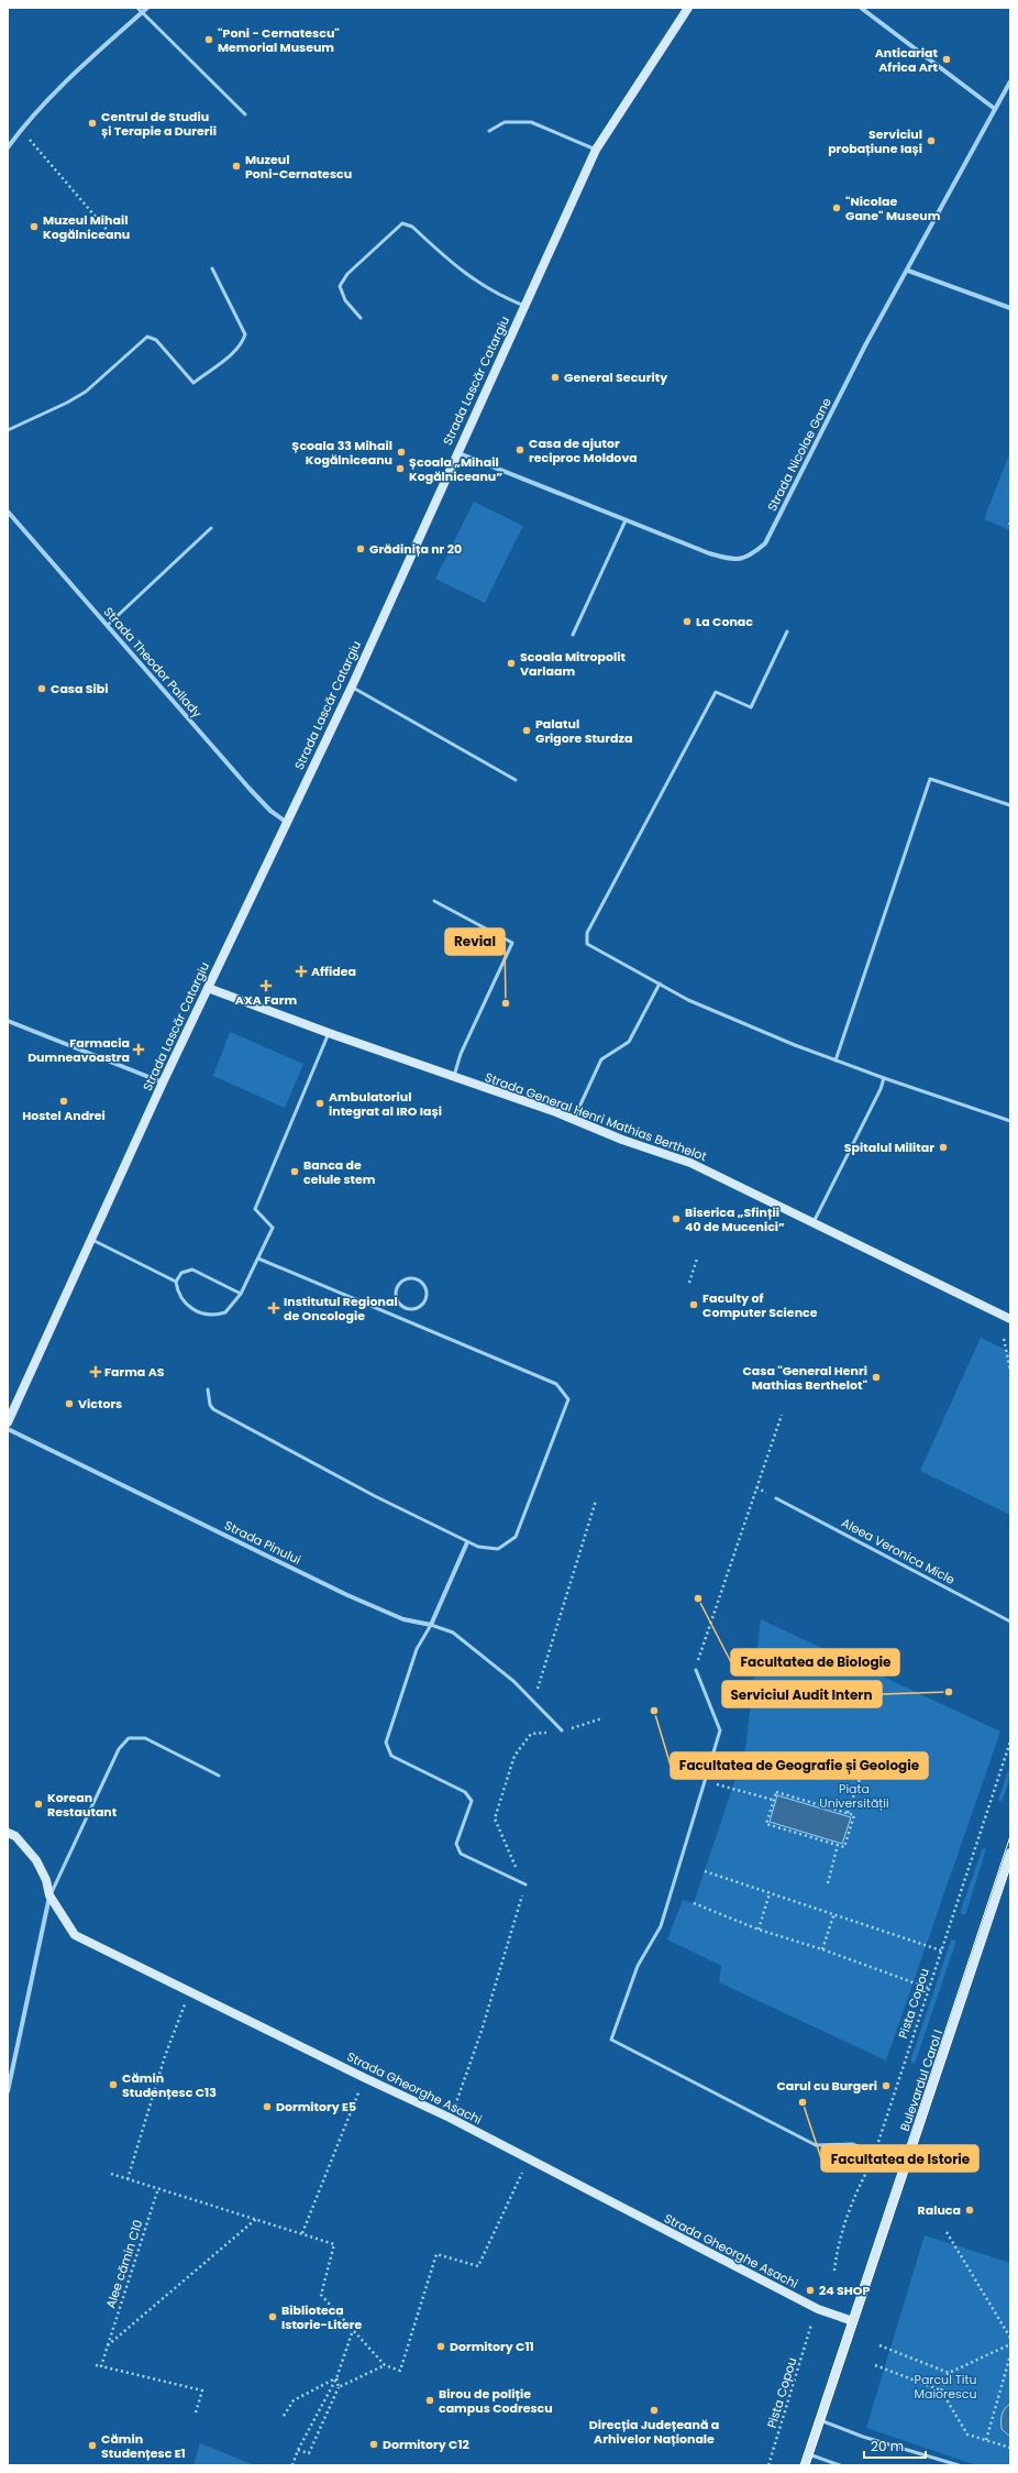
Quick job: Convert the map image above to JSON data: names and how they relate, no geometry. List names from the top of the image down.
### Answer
{
  "streets": {
    "street": [
      "Strada Lascăr Catargiu",
      "Strada Nicolae Gane",
      "Strada Theodor Pallady",
      "Strada General Henri Mathias Berthelot",
      "Strada Pinului",
      "Bulevardul Carol I",
      "Strada Gheorghe Asachi"
    ],
    "lane": ["Aleea Veronica Micle"],
    "path": ["Pista Copou", "Alee cămin C10"]
  },
  "crossings": [
    ["Strada Lascăr Catargiu", "Strada Nicolae Gane"],
    ["Strada Lascăr Catargiu", "Strada Theodor Pallady"],
    ["Strada Lascăr Catargiu", "Strada General Henri Mathias Berthelot"],
    ["Bulevardul Carol I", "Strada Gheorghe Asachi"]
  ],
  "parks": ["Piata Universității", "Parcul Titu Maiorescu"],
  "places": {
    "other": [
      "\"Poni - Cernatescu\" Memorial Museum",
      "Anticariat Africa Art",
      "Centrul de Studiu și Terapie a Durerii",
      "Serviciul probațiune Iași",
      "Muzeul Poni-Cernatescu",
      "\"Nicolae Gane\" Museum",
      "Muzeul Mihail Kogălniceanu",
      "General Security",
      "Casa de ajutor reciproc Moldova",
      "Școala 33 Mihail Kogălniceanu",
      "Școala „Mihail Kogălniceanu”",
      "Grădinița nr 20",
      "La Conac",
      "Scoala Mitropolit Varlaam",
      "Casa Sibi",
      "Palatul Grigore Sturdza",
      "Revial",
      "Hostel Andrei",
      "Ambulatoriul integrat al IRO Iași",
      "Spitalul Militar",
      "Banca de celule stem",
      "Biserica „Sfinții 40 de Mucenici”",
      "Faculty of Computer Science",
      "Casa \"General Henri Mathias Berthelot\"",
      "Victors",
      "Facultatea de Biologie",
      "Serviciul Audit Intern",
      "Facultatea de Geografie și Geologie",
      "Korean Restautant",
      "Cămin Studențesc C13",
      "Carul cu Burgeri",
      "Facultatea de Istorie",
      "Dormitory E5",
      "Raluca",
      "24 SHOP",
      "Biblioteca Istorie-Litere",
      "Dormitory C11",
      "Birou de poliție campus Codrescu",
      "Direcția Județeană a Arhivelor Naționale",
      "Dormitory C12",
      "Cămin Studențesc E1"
    ],
    "health": [
      "Affidea",
      "AXA Farm",
      "Farmacia Dumneavoastra",
      "Institutul Regional de Oncologie",
      "Farma AS"
    ]
  },
  "scale_bar": "20 m"
}
